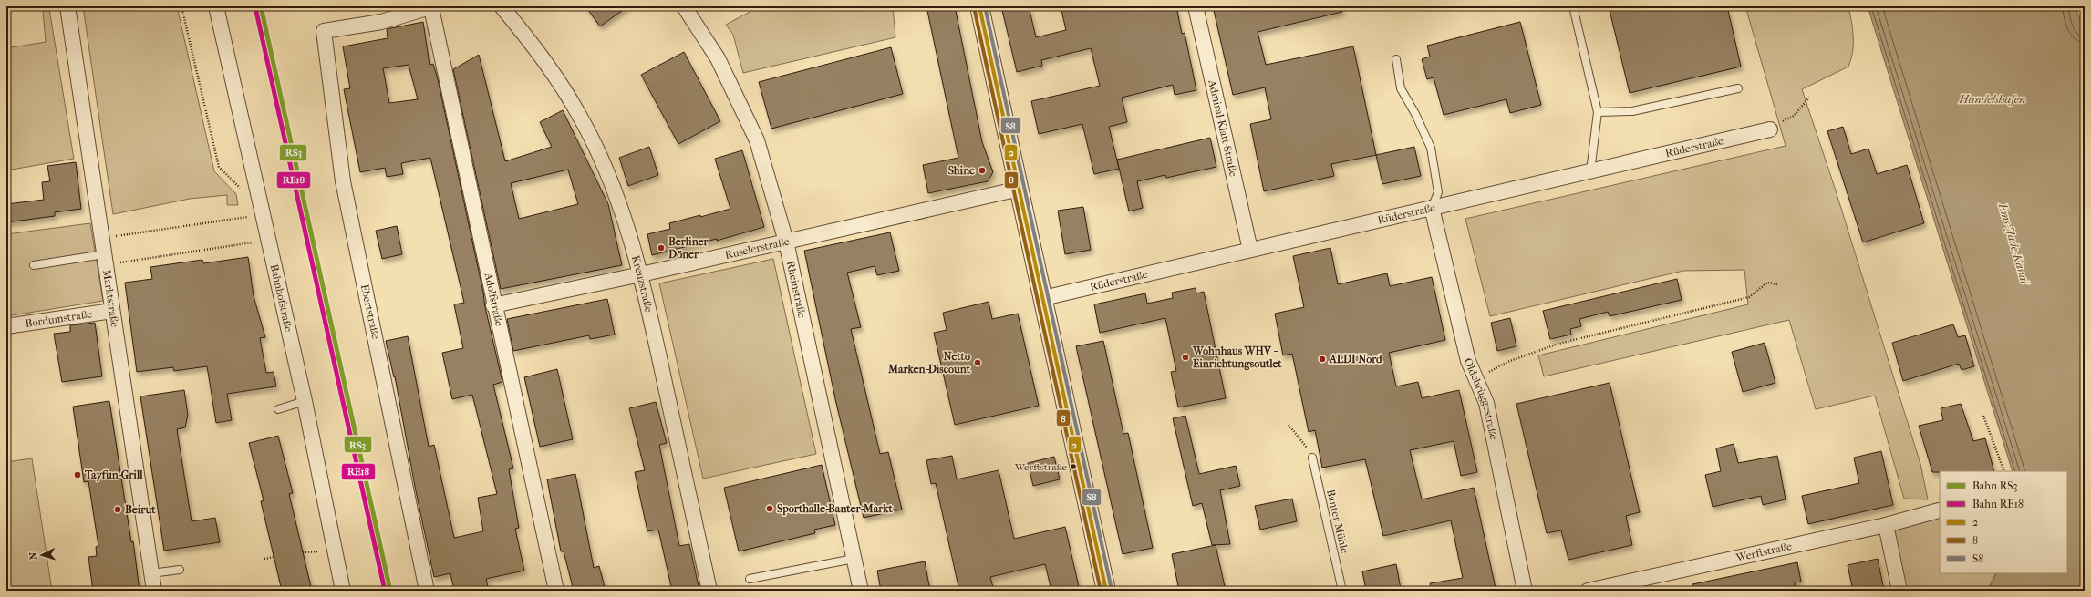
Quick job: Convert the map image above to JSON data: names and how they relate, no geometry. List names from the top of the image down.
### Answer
{
  "streets": {
    "street": [
      "Admiral-Klatt-Straße",
      "Rüderstraße",
      "Ruselerstraße",
      "Kreuzstraße",
      "Rheinstraße",
      "Bahnhofstraße",
      "Marktstraße",
      "Adolfstraße",
      "Ebertstraße",
      "Bordumstraße",
      "Oldebrüggestraße",
      "Werftstraße"
    ],
    "lane": ["Banter Mühle"]
  },
  "crossings": [
    ["Admiral-Klatt-Straße", "Rüderstraße"],
    ["Rüderstraße", "Oldebrüggestraße"],
    ["Ruselerstraße", "Kreuzstraße"],
    ["Ruselerstraße", "Rheinstraße"],
    ["Ruselerstraße", "Adolfstraße"],
    ["Marktstraße", "Bordumstraße"],
    ["Adolfstraße", "Ebertstraße"]
  ],
  "water": ["Handelshafen", "Ems-Jade-Kanal"],
  "places": [
    "Shine",
    "Berliner Döner",
    "Wohnhaus WHV - Einrichtungsoutlet",
    "ALDI Nord",
    "Netto Marken-Discount",
    "Werftstraße",
    "Tayfun-Grill",
    "Sporthalle-Banter-Markt",
    "Beirut"
  ],
  "lines": [
    "rail line RS3",
    "transit line 2",
    "transit line S8",
    "rail line RE18",
    "transit line 8"
  ],
  "legend": [
    "Bahn RS3",
    "Bahn RE18",
    "2",
    "8",
    "S8"
  ],
  "north": "left"
}
